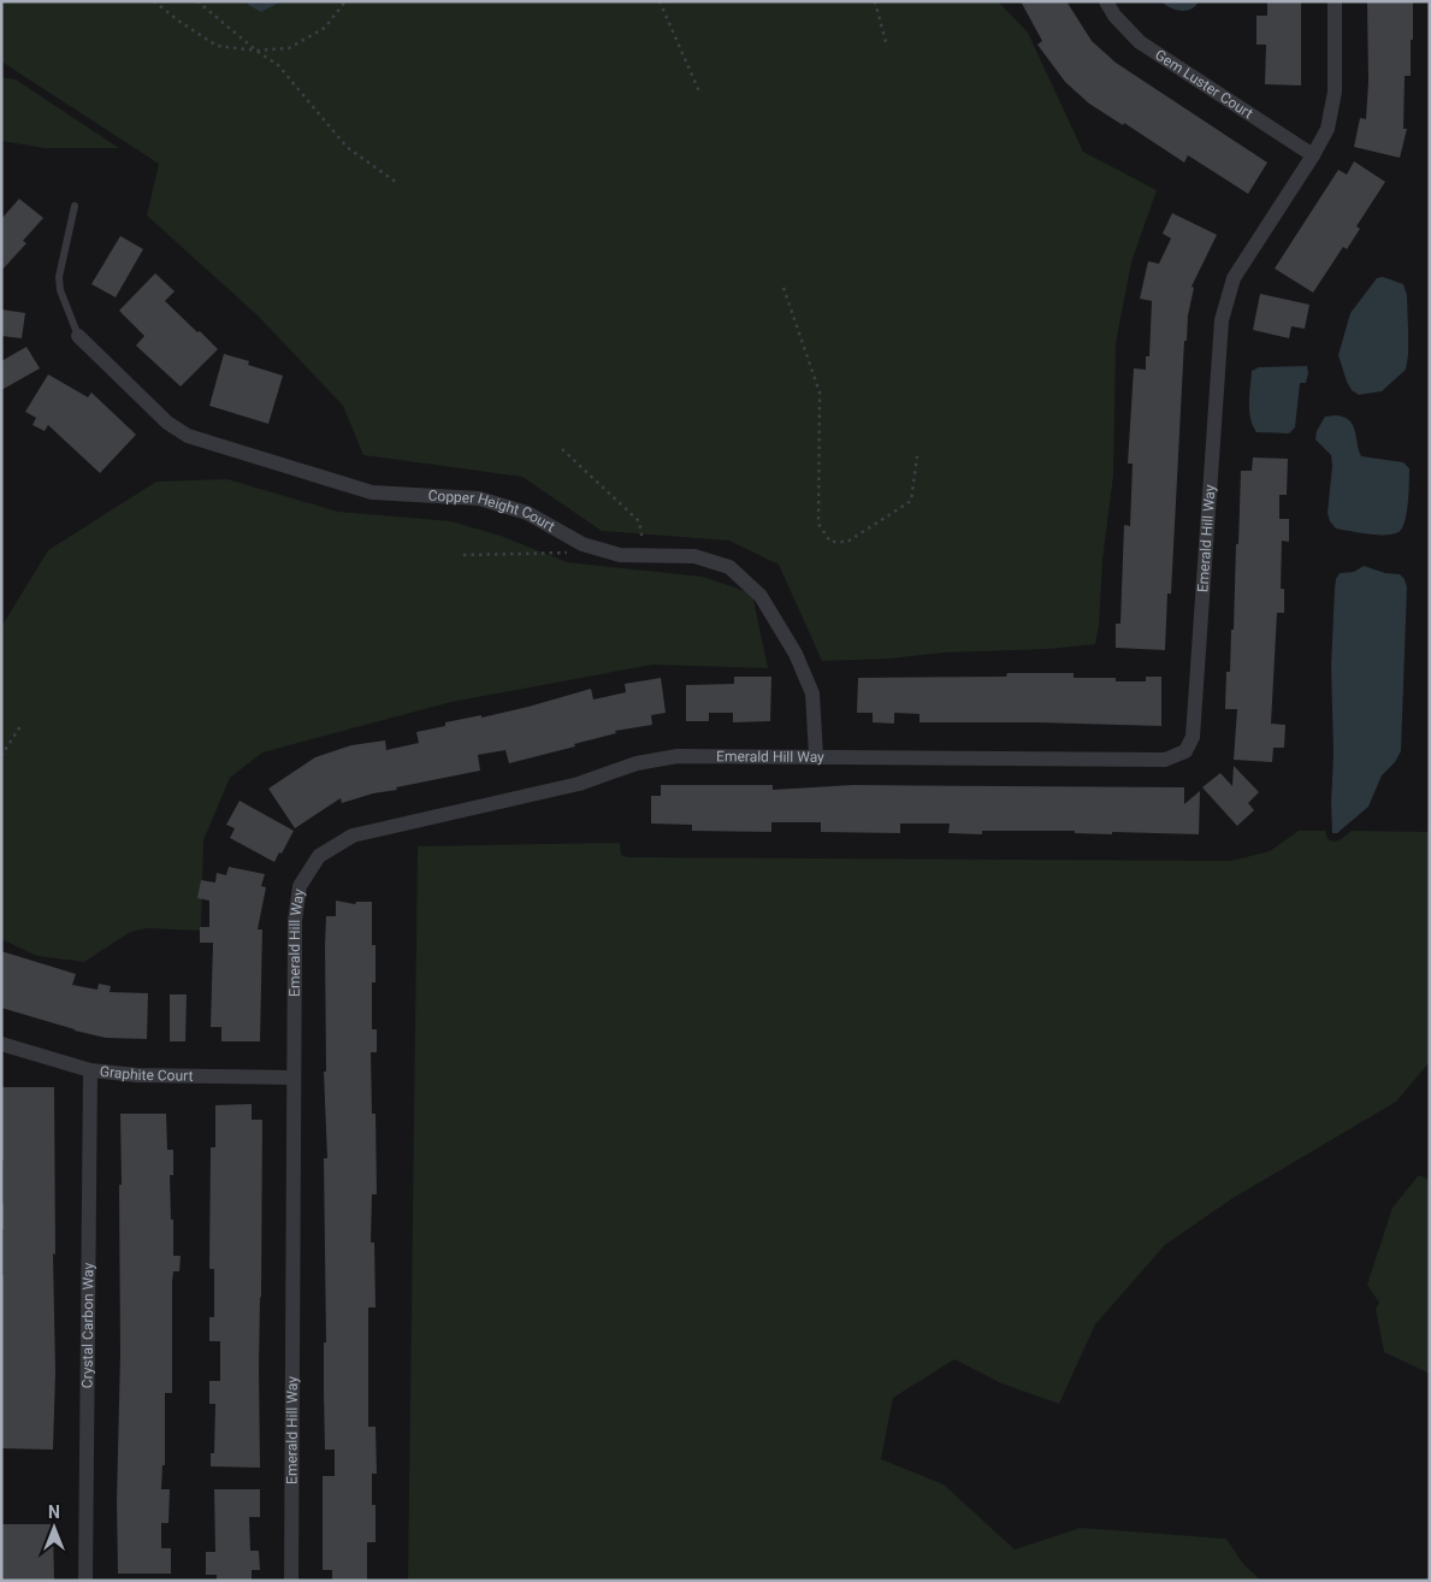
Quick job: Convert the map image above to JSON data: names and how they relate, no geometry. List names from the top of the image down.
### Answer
{
  "streets": {
    "street": [
      "Gem Luster Court",
      "Copper Height Court",
      "Emerald Hill Way",
      "Graphite Court",
      "Crystal Carbon Way"
    ]
  },
  "crossings": [
    ["Gem Luster Court", "Emerald Hill Way"],
    ["Copper Height Court", "Emerald Hill Way"],
    ["Emerald Hill Way", "Graphite Court"],
    ["Graphite Court", "Crystal Carbon Way"]
  ],
  "north": "top"
}
